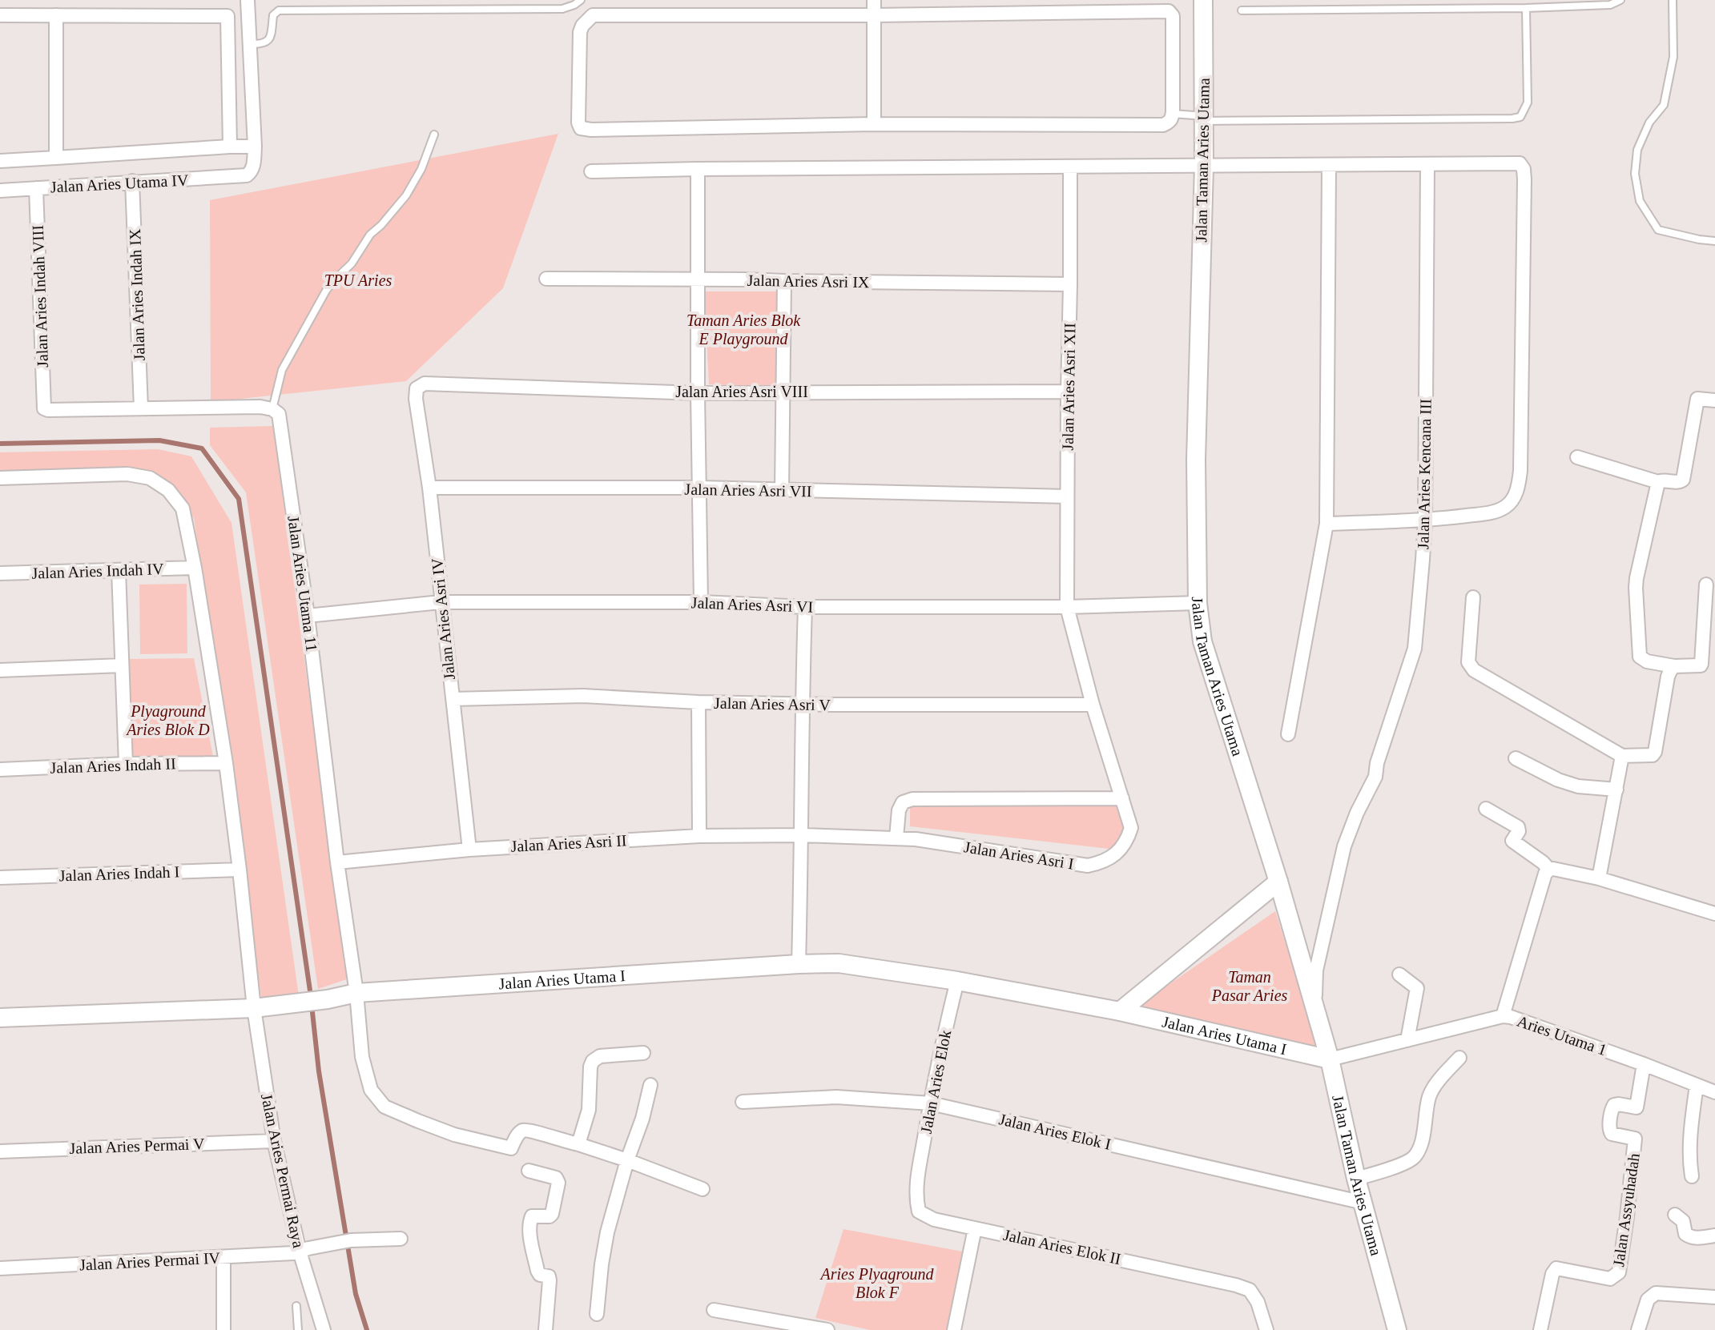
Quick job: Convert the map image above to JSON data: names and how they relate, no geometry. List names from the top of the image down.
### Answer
{
  "streets": {
    "street": [
      "Jalan Taman Aries Utama",
      "Jalan Aries Utama IV",
      "Jalan Aries Asri IX",
      "Jalan Aries Indah IX",
      "Jalan Aries Indah VIII",
      "Jalan Aries Asri XII",
      "Jalan Aries Asri VIII",
      "Jalan Aries Kencana III",
      "Jalan Aries Asri VII",
      "Jalan Aries Indah IV",
      "Jalan Aries Utama 11",
      "Jalan Aries Asri VI",
      "Jalan Aries Asri IV",
      "Jalan Aries Asri V",
      "Jalan Aries Indah II",
      "Jalan Aries Asri II",
      "Jalan Aries Asri I",
      "Jalan Aries Indah I",
      "Jalan Aries Utama I",
      "Aries Utama 1",
      "Jalan Aries Elok",
      "Jalan Aries Elok I",
      "Jalan Aries Permai V",
      "Jalan Aries Permai Raya",
      "Jalan Assyuhadah",
      "Jalan Aries Elok II",
      "Jalan Aries Permai IV"
    ]
  },
  "crossings": [
    ["Jalan Taman Aries Utama", "Jalan Aries Kencana III"],
    ["Jalan Taman Aries Utama", "Jalan Aries Asri VI"],
    ["Jalan Taman Aries Utama", "Jalan Aries Utama I"],
    ["Jalan Taman Aries Utama", "Aries Utama 1"],
    ["Jalan Taman Aries Utama", "Jalan Aries Elok I"],
    ["Jalan Aries Utama IV", "Jalan Aries Indah IX"],
    ["Jalan Aries Utama IV", "Jalan Aries Indah VIII"],
    ["Jalan Aries Asri IX", "Jalan Aries Asri XII"],
    ["Jalan Aries Indah IX", "Jalan Aries Indah VIII"],
    ["Jalan Aries Asri XII", "Jalan Aries Asri VIII"],
    ["Jalan Aries Asri XII", "Jalan Aries Asri VII"],
    ["Jalan Aries Asri XII", "Jalan Aries Asri VI"],
    ["Jalan Aries Asri XII", "Jalan Aries Asri I"],
    ["Jalan Aries Asri VIII", "Jalan Aries Asri IV"],
    ["Jalan Aries Asri VII", "Jalan Aries Asri IV"],
    ["Jalan Aries Indah IV", "Jalan Aries Permai Raya"],
    ["Jalan Aries Utama 11", "Jalan Aries Asri VI"],
    ["Jalan Aries Utama 11", "Jalan Aries Asri II"],
    ["Jalan Aries Utama 11", "Jalan Aries Utama I"],
    ["Jalan Aries Asri VI", "Jalan Aries Asri IV"],
    ["Jalan Aries Asri VI", "Jalan Aries Asri I"],
    ["Jalan Aries Asri IV", "Jalan Aries Asri V"],
    ["Jalan Aries Asri IV", "Jalan Aries Asri II"],
    ["Jalan Aries Asri V", "Jalan Aries Asri I"],
    ["Jalan Aries Indah II", "Jalan Aries Permai Raya"],
    ["Jalan Aries Asri II", "Jalan Aries Asri I"],
    ["Jalan Aries Indah I", "Jalan Aries Permai Raya"],
    ["Jalan Aries Utama I", "Aries Utama 1"],
    ["Jalan Aries Utama I", "Jalan Aries Elok"],
    ["Jalan Aries Utama I", "Jalan Aries Permai Raya"],
    ["Aries Utama 1", "Jalan Assyuhadah"],
    ["Jalan Aries Elok", "Jalan Aries Elok I"],
    ["Jalan Aries Elok", "Jalan Aries Elok II"],
    ["Jalan Aries Permai V", "Jalan Aries Permai Raya"],
    ["Jalan Aries Permai Raya", "Jalan Aries Permai IV"]
  ],
  "parks": [
    "TPU Aries",
    "Taman Aries Blok E Playground",
    "Plyaground Aries Blok D",
    "Taman Pasar Aries",
    "Aries Plyaground Blok F"
  ]
}
